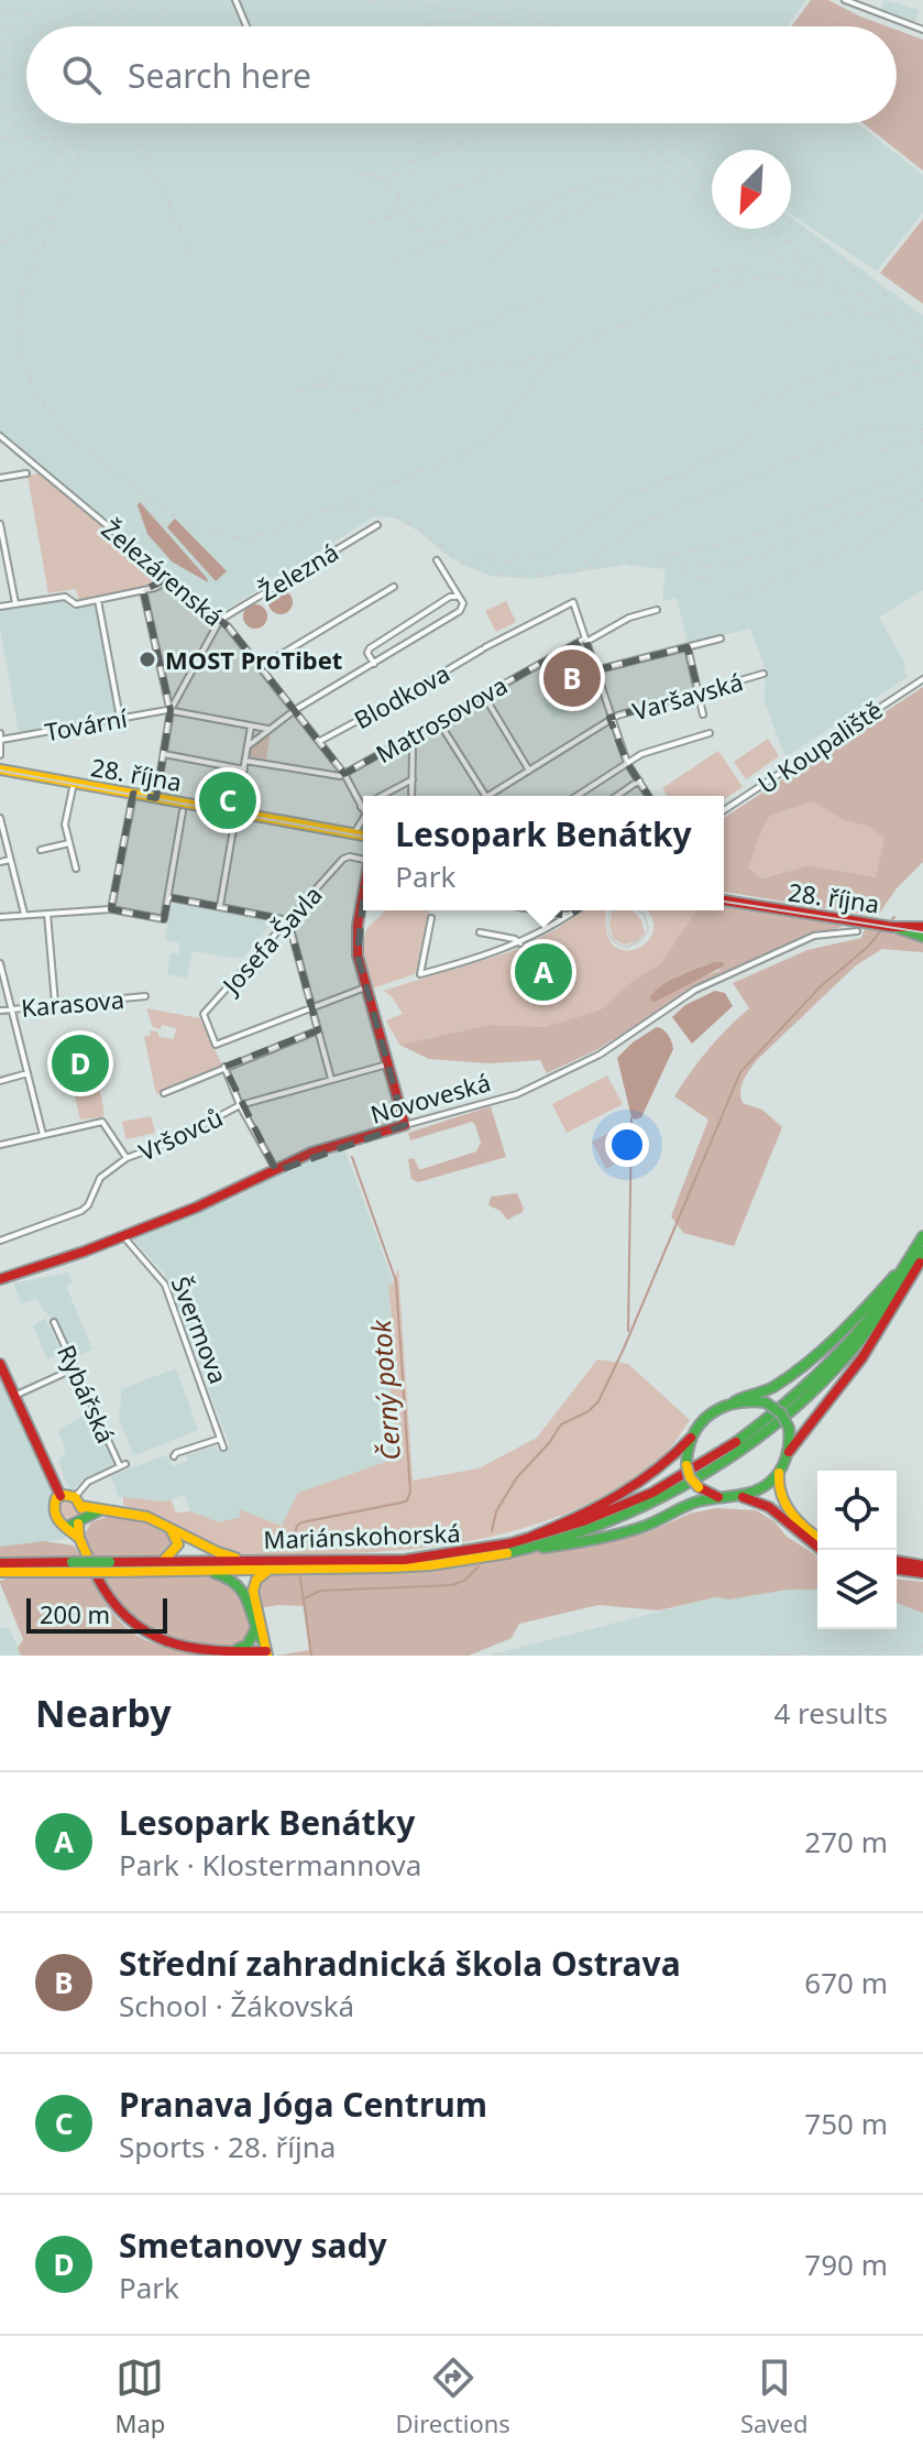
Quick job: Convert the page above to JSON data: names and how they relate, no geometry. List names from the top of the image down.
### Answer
{
  "streets": {
    "main road": ["28. října", "Novoveská", "Mariánskohorská"],
    "street": [
      "Železná",
      "Železárenská",
      "Blodkova",
      "Varšavská",
      "Matrosovova",
      "Tovární",
      "U Koupaliště",
      "Josefa Šavla",
      "Karasova",
      "Vršovců",
      "Švermova",
      "Rybářská"
    ]
  },
  "crossings": [
    ["Železná", "Železárenská"],
    ["Železárenská", "Blodkova"],
    ["Železárenská", "Matrosovova"],
    ["Blodkova", "Matrosovova"],
    ["Novoveská", "Švermova"]
  ],
  "water": ["Černý potok"],
  "places": ["MOST ProTibet"],
  "scale_bar": "200 m",
  "north": "bottom left",
  "page": {
    "search": "Search here",
    "pins": [
      "B",
      "C",
      "A",
      "D"
    ],
    "popup": ["Lesopark Benátky", "Park"],
    "scale": "200 m",
    "heading": ["Nearby", "4 results"],
    "list": [
      {
        "mark": "A",
        "name": "Lesopark Benátky",
        "note": "Park · Klostermannova",
        "value": "270 m"
      },
      {
        "mark": "B",
        "name": "Střední zahradnická škola Ostrava",
        "note": "School · Žákovská",
        "value": "670 m"
      },
      {
        "mark": "C",
        "name": "Pranava Jóga Centrum",
        "note": "Sports · 28. října",
        "value": "750 m"
      },
      {
        "mark": "D",
        "name": "Smetanovy sady",
        "note": "Park",
        "value": "790 m"
      }
    ],
    "nav": ["Map", "Directions", "Saved"]
  }
}
